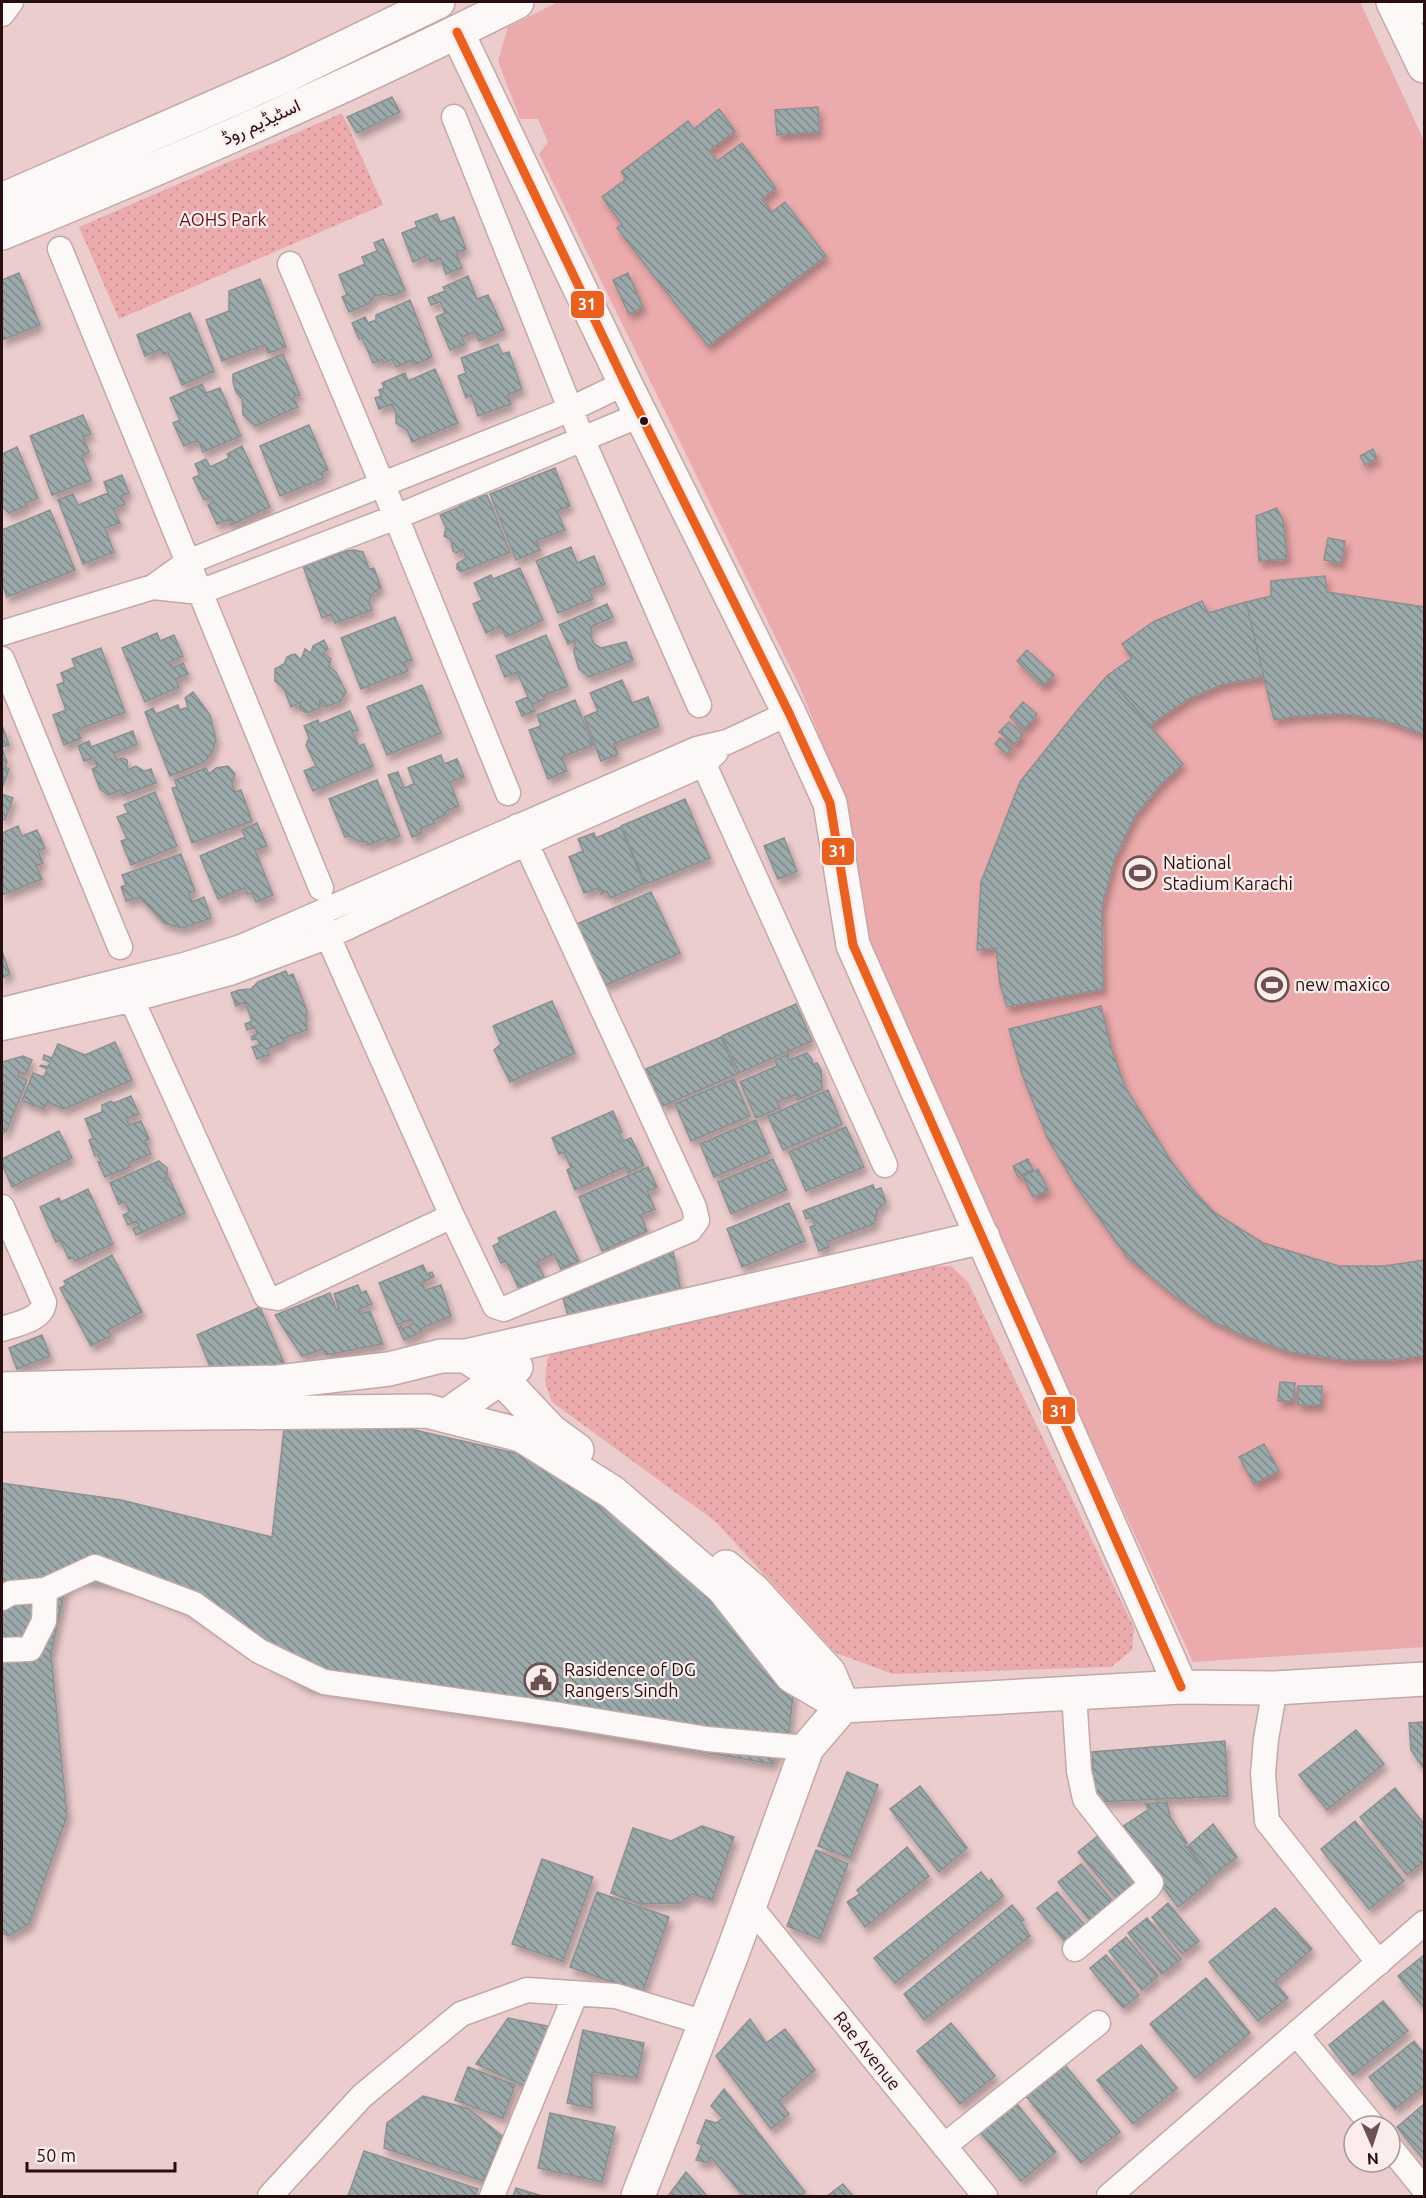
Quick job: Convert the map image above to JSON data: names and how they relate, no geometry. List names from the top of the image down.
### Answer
{
  "streets": {
    "main road": ["اسٹیڈیم روڈ"],
    "street": ["Rae Avenue"]
  },
  "parks": ["AOHS Park"],
  "places": {
    "sports": ["National Stadium Karachi", "new maxico"],
    "public building": ["Rasidence of DG Rangers Sindh"]
  },
  "lines": ["transit line 31"],
  "scale_bar": "50 m",
  "north": "bottom"
}
